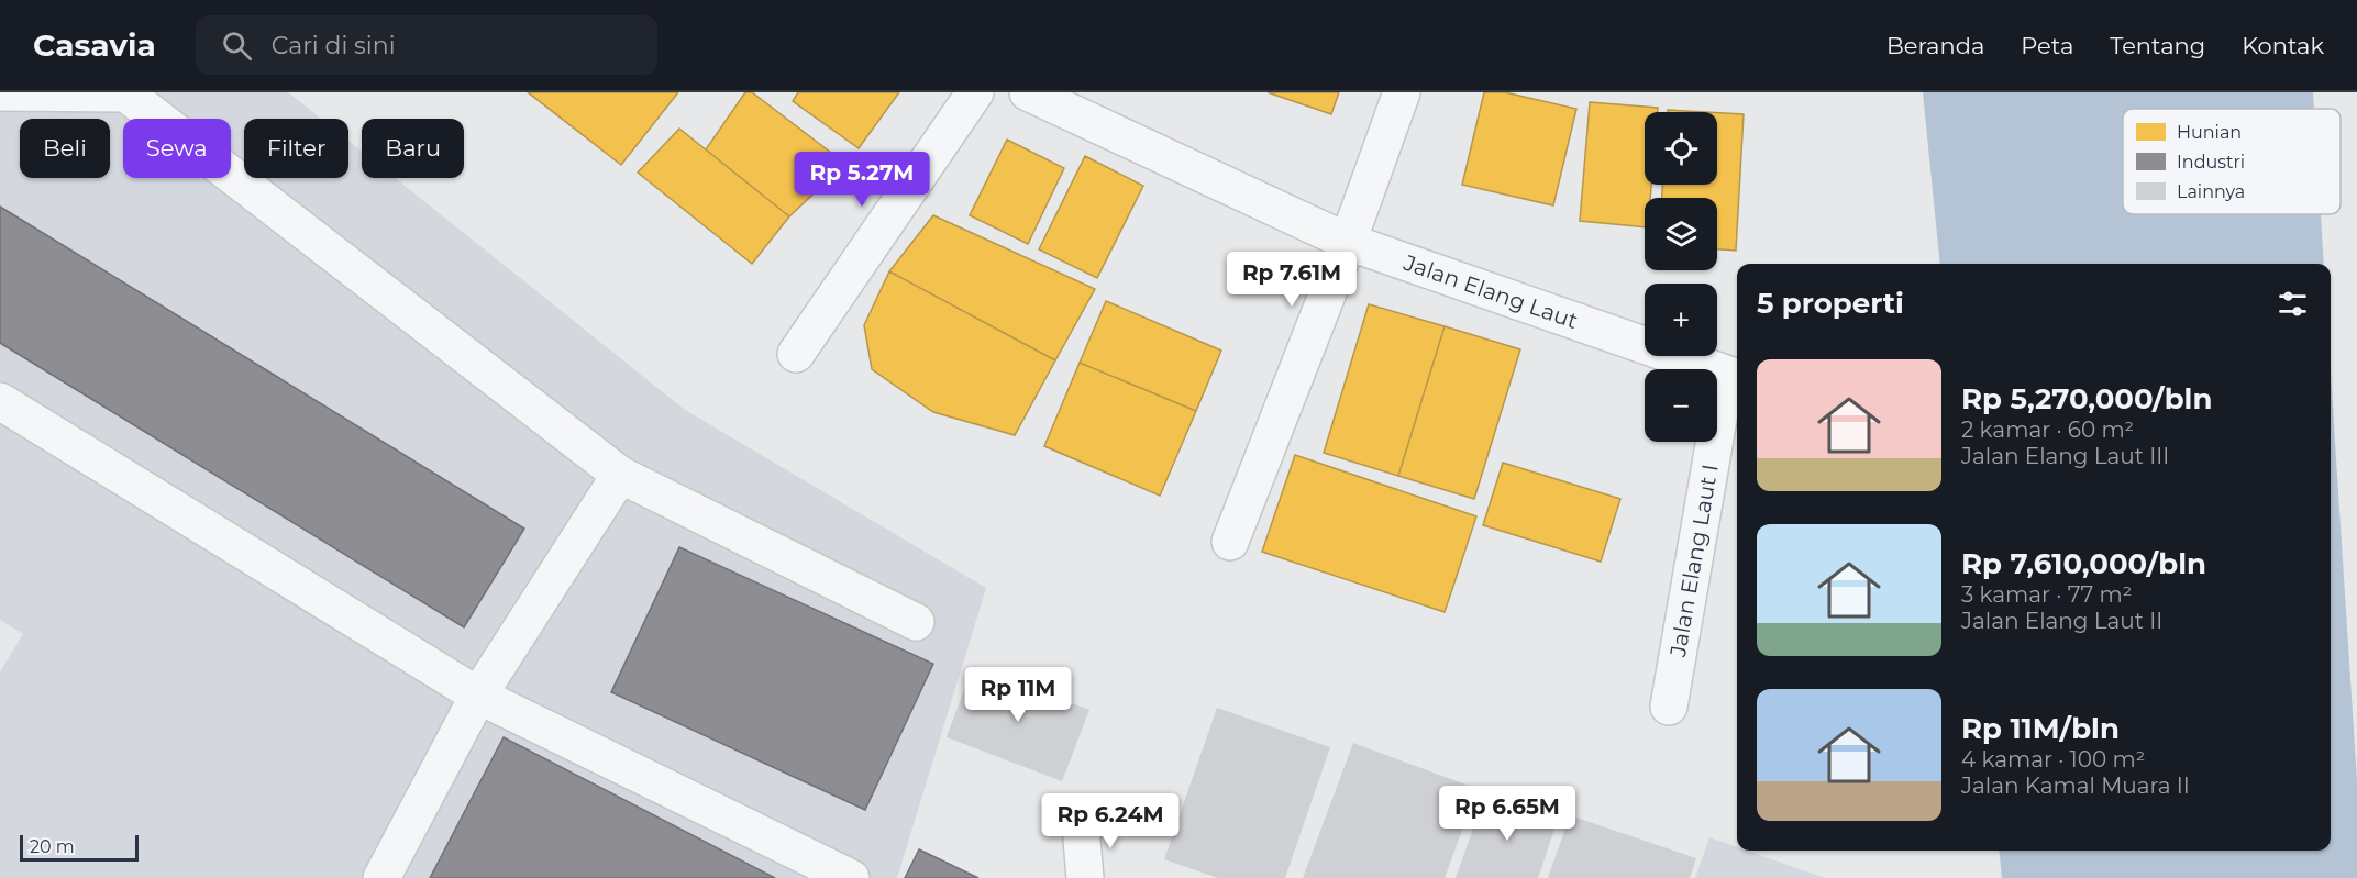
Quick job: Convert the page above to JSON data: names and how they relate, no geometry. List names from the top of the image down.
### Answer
{
  "streets": {
    "street": ["Jalan Elang Laut", "Jalan Elang Laut I"]
  },
  "crossings": [
    ["Jalan Elang Laut", "Jalan Elang Laut I"]
  ],
  "legend": ["Hunian", "Industri", "Lainnya"],
  "scale_bar": "20 m",
  "page": {
    "header": "Casavia",
    "search": "Cari di sini",
    "nav": [
      "Beranda",
      "Peta",
      "Tentang",
      "Kontak"
    ],
    "map_buttons": ["+", "−"],
    "chip": [
      "Beli",
      "Sewa",
      "Filter",
      "Baru"
    ],
    "price": [
      "Rp 5.27M",
      "Rp 7.61M",
      "Rp 11M",
      "Rp 6.65M",
      "Rp 6.24M"
    ],
    "heading": "5 properti",
    "list": [
      {
        "name": "Rp 5,270,000/bln",
        "note": "2 kamar · 60 m² · Jalan Elang Laut III"
      },
      {
        "name": "Rp 7,610,000/bln",
        "note": "3 kamar · 77 m² · Jalan Elang Laut II"
      },
      {
        "name": "Rp 11M/bln",
        "note": "4 kamar · 100 m² · Jalan Kamal Muara II"
      }
    ],
    "scale": "20 m"
  }
}
